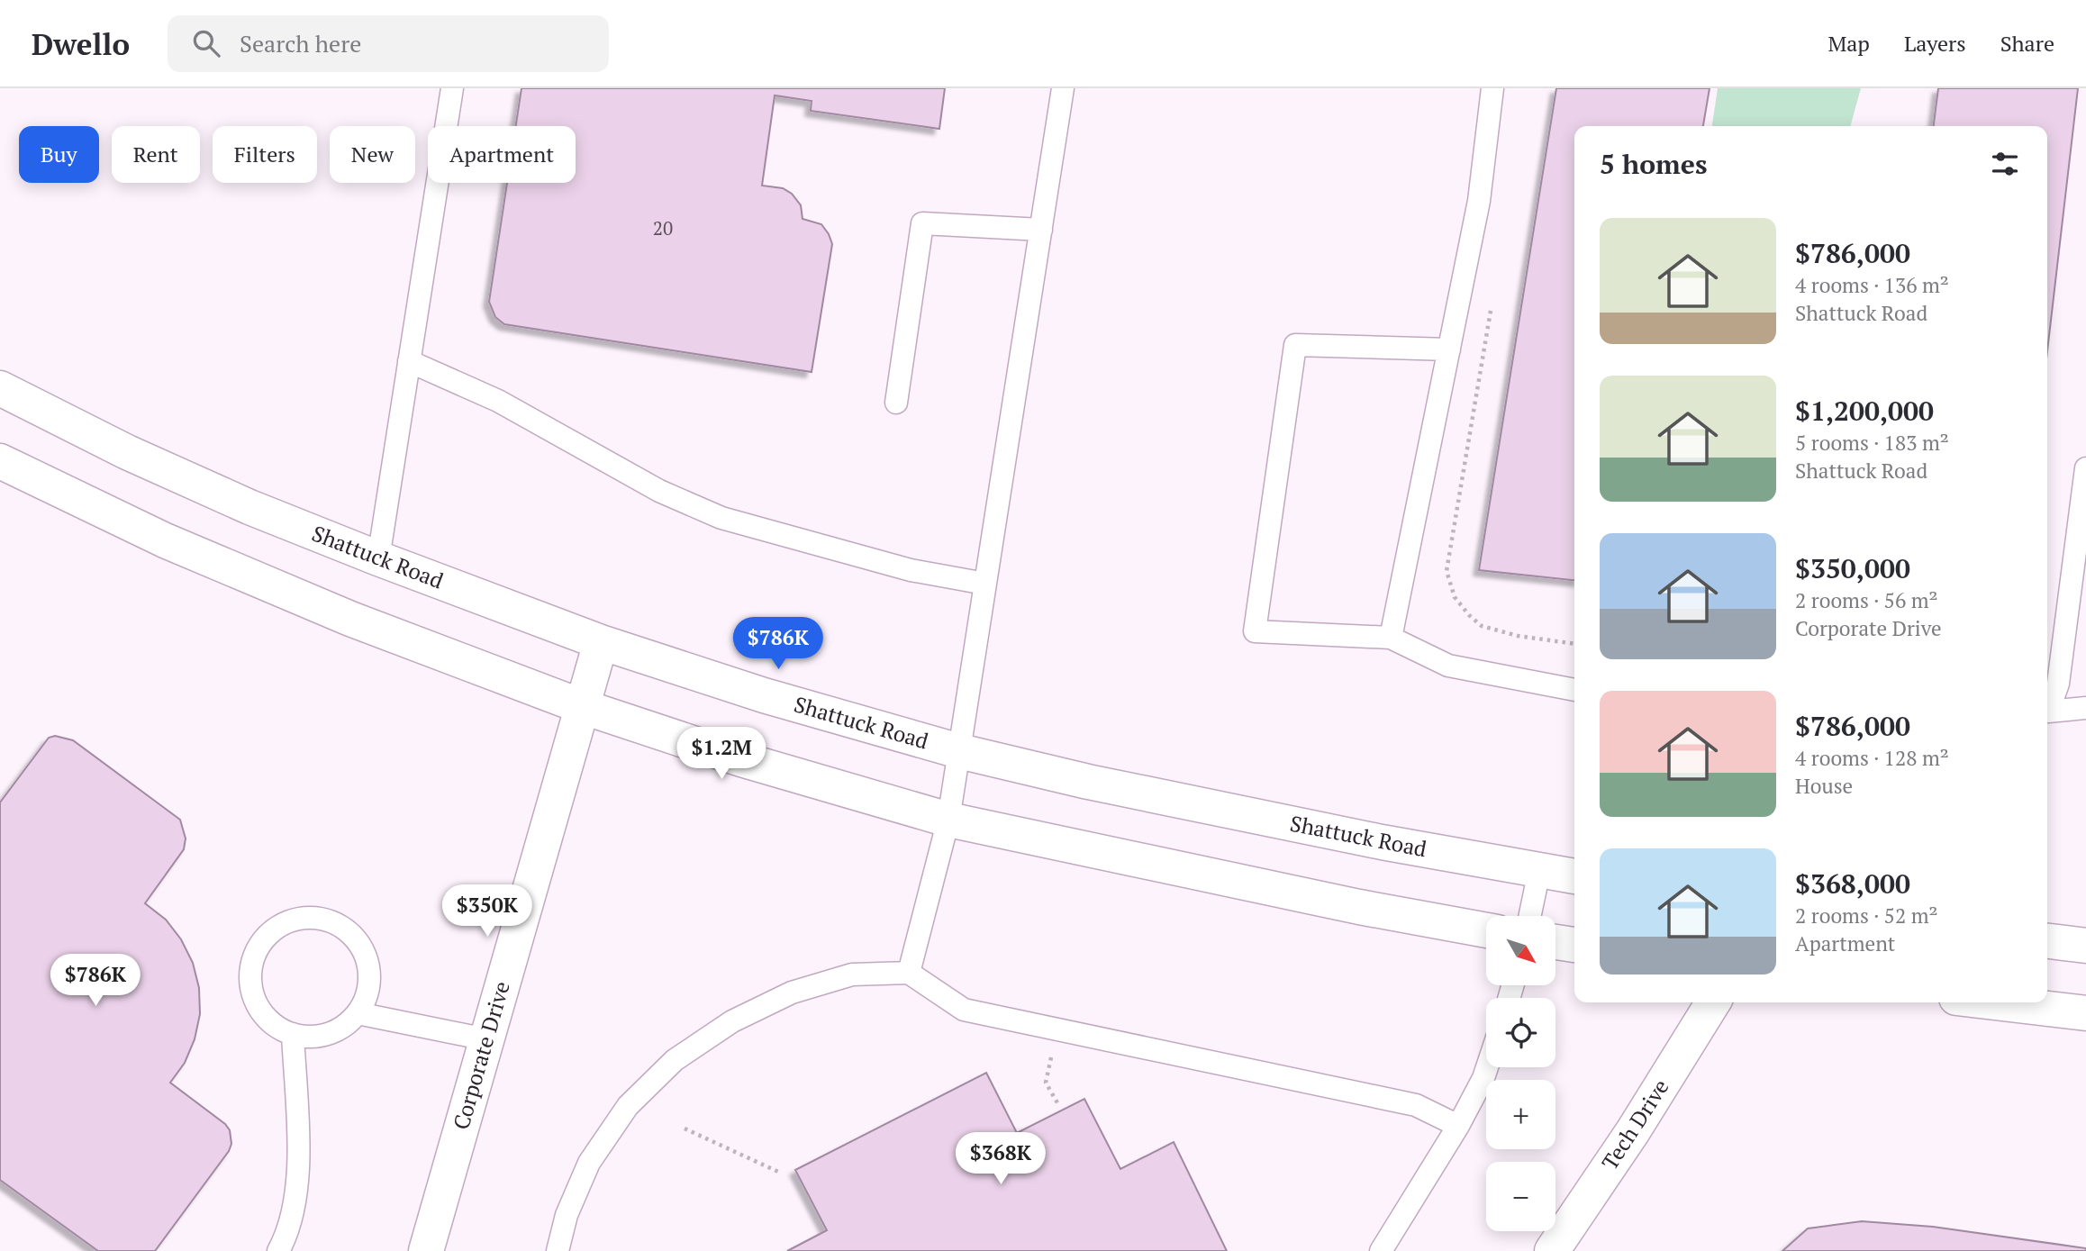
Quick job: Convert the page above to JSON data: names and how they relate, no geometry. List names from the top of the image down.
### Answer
{
  "streets": {
    "street": ["Shattuck Road", "Corporate Drive", "Tech Drive"]
  },
  "crossings": [
    ["Shattuck Road", "Corporate Drive"]
  ],
  "house_numbers": ["20"],
  "north": "bottom right",
  "page": {
    "header": "Dwello",
    "search": "Search here",
    "nav": ["Map", "Layers", "Share"],
    "chip": [
      "Buy",
      "Rent",
      "Filters",
      "New",
      "Apartment"
    ],
    "heading": "5 homes",
    "list": [
      {
        "name": "$786,000",
        "note": "4 rooms · 136 m² · Shattuck Road"
      },
      {
        "name": "$1,200,000",
        "note": "5 rooms · 183 m² · Shattuck Road"
      },
      {
        "name": "$350,000",
        "note": "2 rooms · 56 m² · Corporate Drive"
      },
      {
        "name": "$786,000",
        "note": "4 rooms · 128 m² · House"
      },
      {
        "name": "$368,000",
        "note": "2 rooms · 52 m² · Apartment"
      }
    ],
    "price": [
      "$786K",
      "$1.2M",
      "$350K",
      "$786K",
      "$368K"
    ],
    "map_buttons": ["+", "−"]
  }
}
